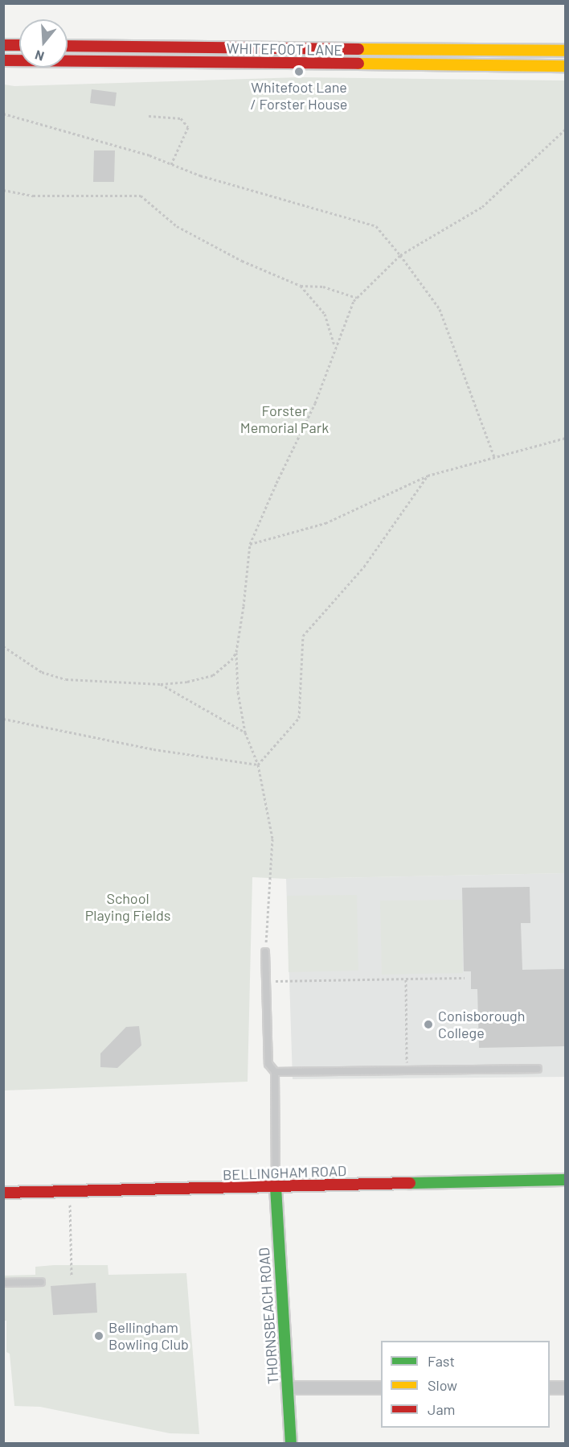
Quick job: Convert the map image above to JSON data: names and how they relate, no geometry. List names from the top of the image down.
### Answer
{
  "streets": {
    "street": ["WHITEFOOT LANE", "BELLINGHAM ROAD", "THORNSBEACH ROAD"]
  },
  "crossings": [
    ["BELLINGHAM ROAD", "THORNSBEACH ROAD"]
  ],
  "parks": ["Forster Memorial Park", "School Playing Fields"],
  "places": ["Whitefoot Lane / Forster House", "Conisborough College", "Bellingham Bowling Club"],
  "legend": ["Fast", "Slow", "Jam"],
  "north": "bottom"
}
